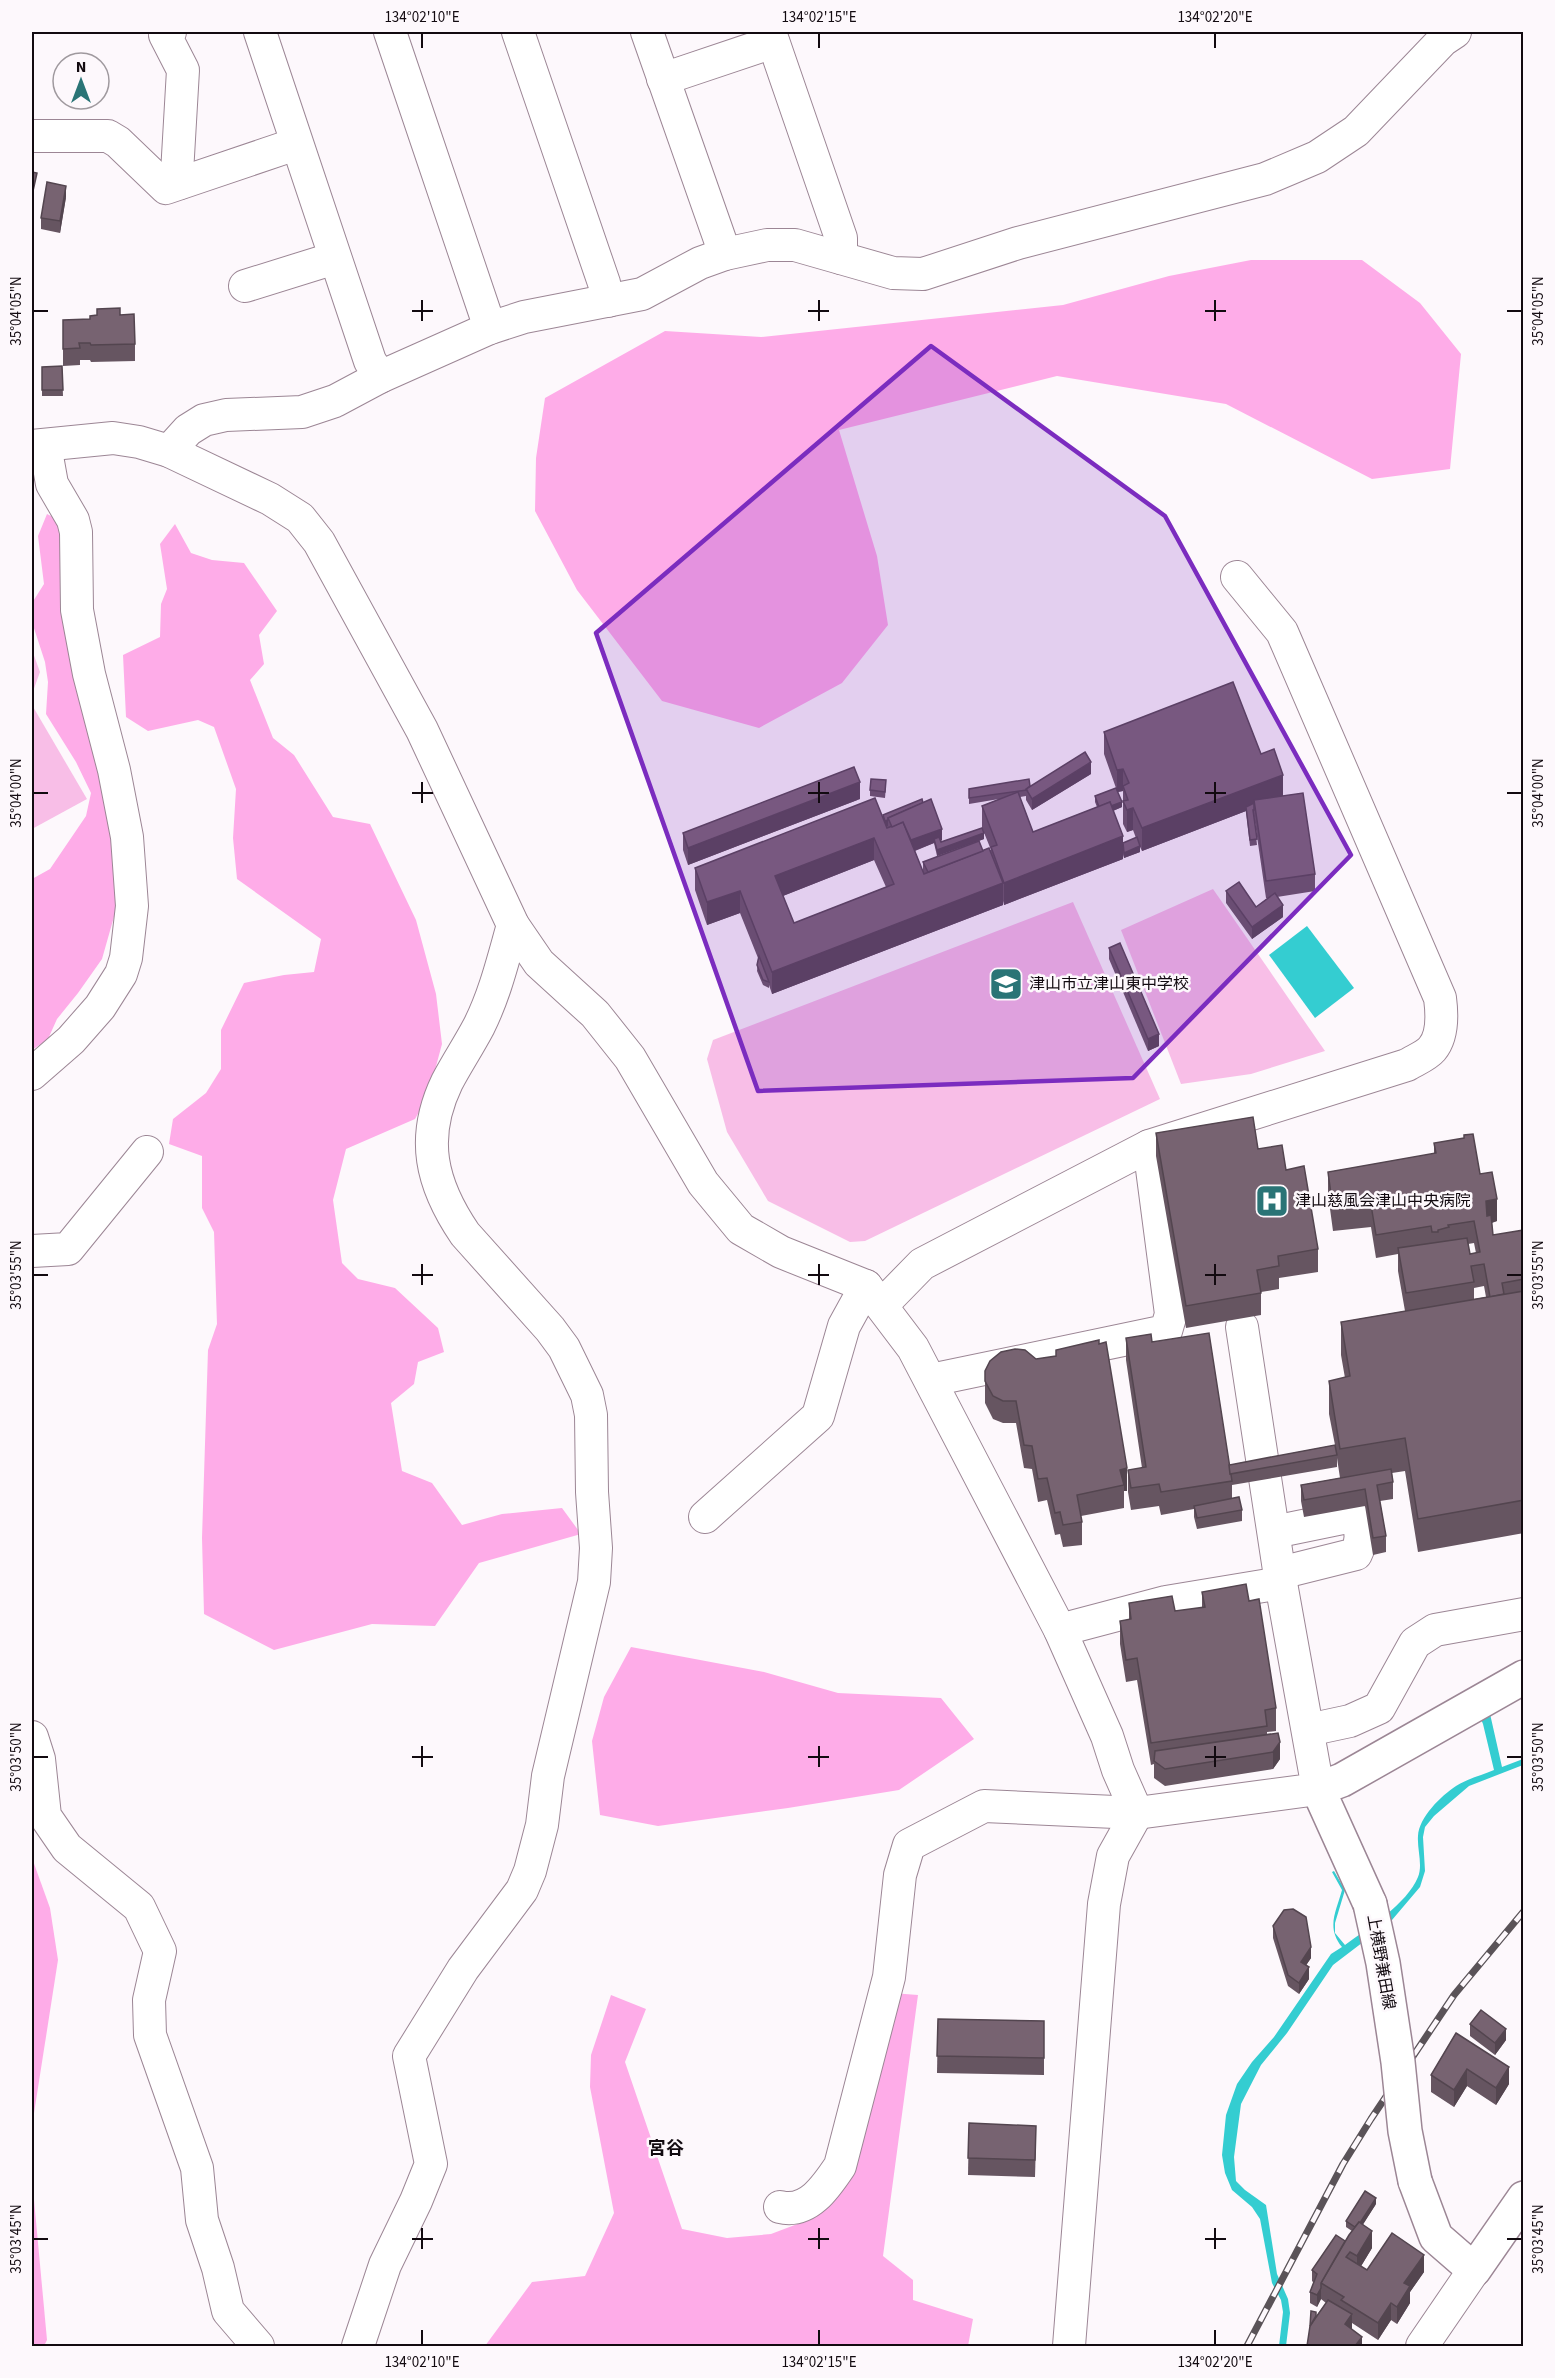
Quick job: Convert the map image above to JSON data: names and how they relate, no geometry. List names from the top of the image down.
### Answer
{
  "streets": {
    "main road": ["上横野兼田線"]
  },
  "districts": ["宮谷"],
  "places": {
    "school or university": ["津山市立津山東中学校"],
    "hospital": ["津山慈風会津山中央病院"]
  },
  "north": "top",
  "coordinates": [
    "134°02'10\"E",
    "134°02'15\"E",
    "134°02'20\"E",
    "35°04'05\"N",
    "35°04'00\"N",
    "35°03'55\"N",
    "35°03'50\"N",
    "35°03'45\"N"
  ]
}
